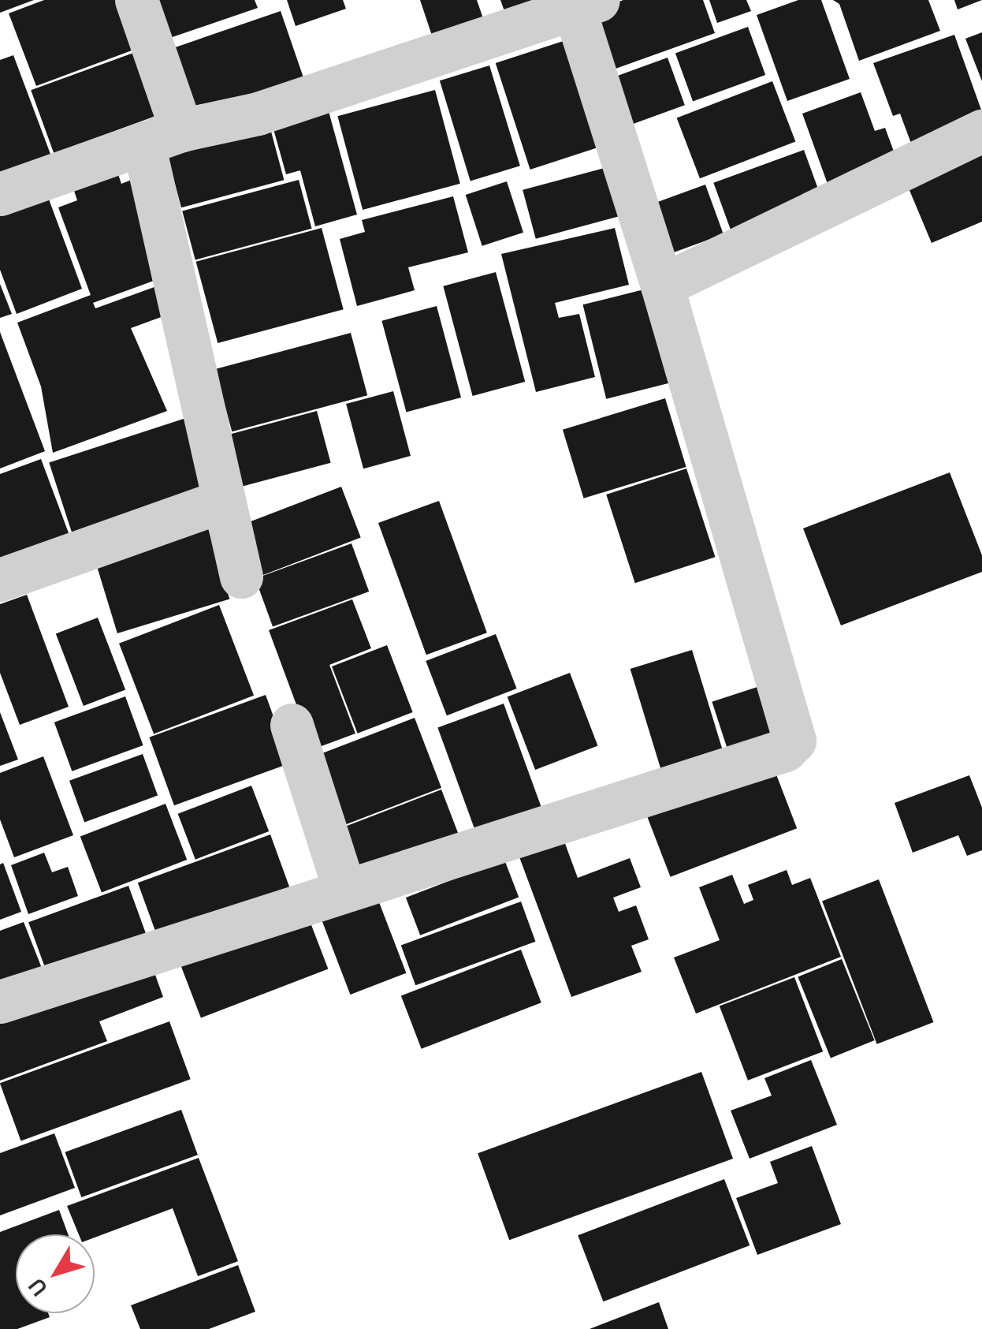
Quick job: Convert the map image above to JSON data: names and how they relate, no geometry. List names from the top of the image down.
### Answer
{
  "north": "bottom left"
}
